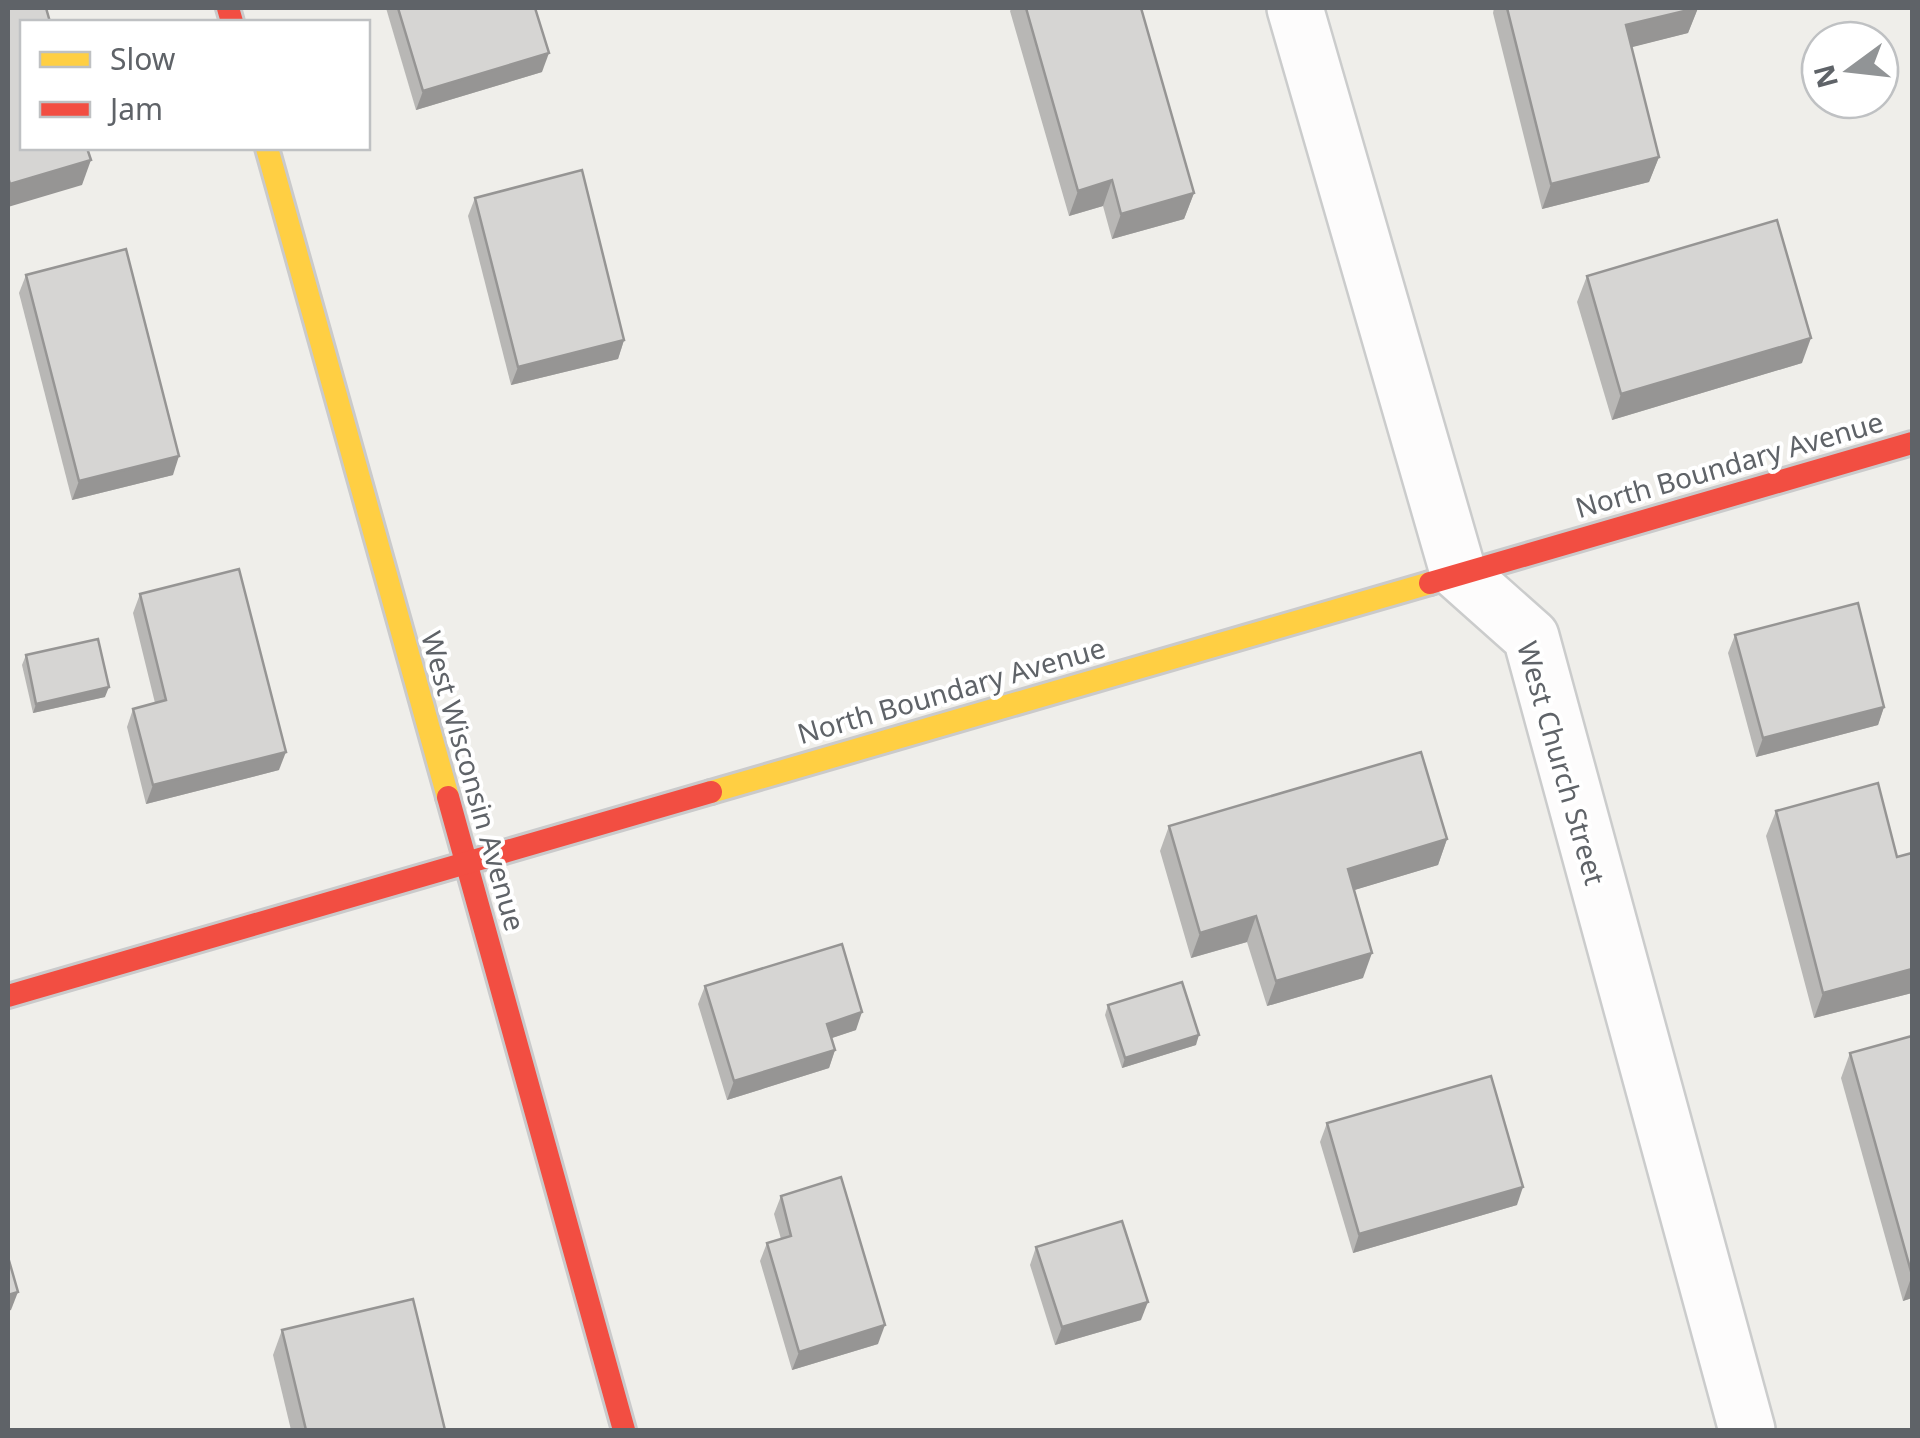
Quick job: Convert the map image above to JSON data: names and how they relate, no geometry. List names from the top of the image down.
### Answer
{
  "streets": {
    "street": ["North Boundary Avenue", "West Church Street", "West Wisconsin Avenue"]
  },
  "crossings": [
    ["North Boundary Avenue", "West Church Street"],
    ["North Boundary Avenue", "West Wisconsin Avenue"]
  ],
  "legend": ["Slow", "Jam"],
  "north": "left"
}
